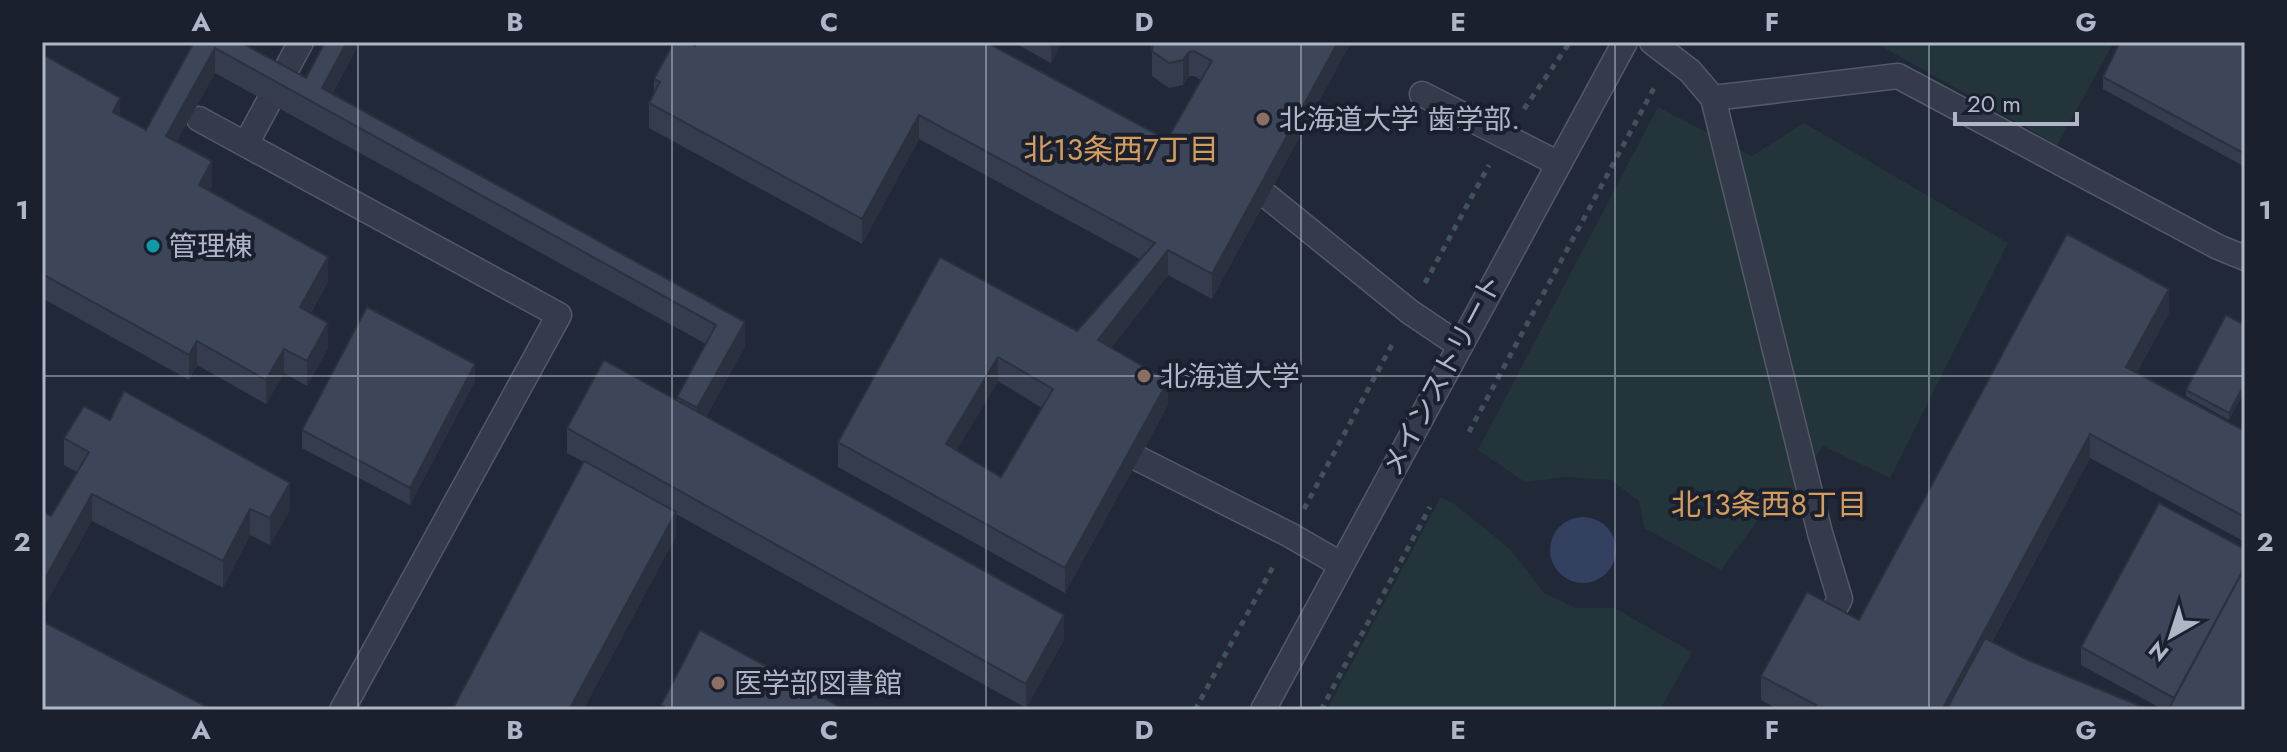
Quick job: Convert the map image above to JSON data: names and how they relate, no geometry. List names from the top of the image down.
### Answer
{
  "streets": {
    "lane": ["メインストリート"]
  },
  "districts": ["北13条西7丁目", "北13条西8丁目"],
  "places": [
    "北海道大学 歯学部.",
    "管理棟",
    "北海道大学",
    "医学部図書館"
  ],
  "scale_bar": "20 m",
  "north": "bottom left",
  "grid": {
    "columns": [
      "A",
      "B",
      "C",
      "D",
      "E",
      "F",
      "G"
    ],
    "rows": ["1", "2"]
  }
}
